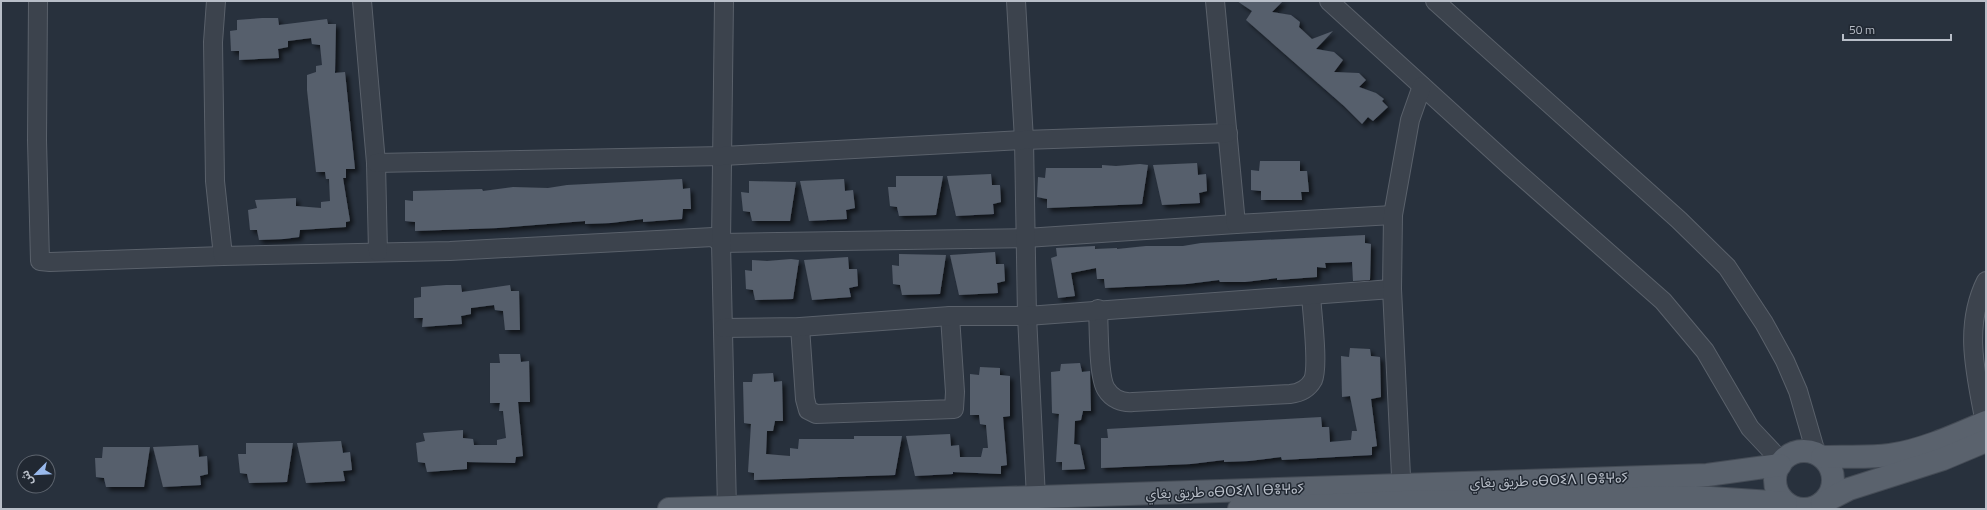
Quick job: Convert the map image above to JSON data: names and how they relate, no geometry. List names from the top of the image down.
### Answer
{
  "streets": {
    "main road": ["طريق بغاي ⴰⴱⵔⵉⴷ ⵏ ⴱⴻⵖⴰⵢ"]
  },
  "scale_bar": "50 m",
  "north": "bottom left"
}
